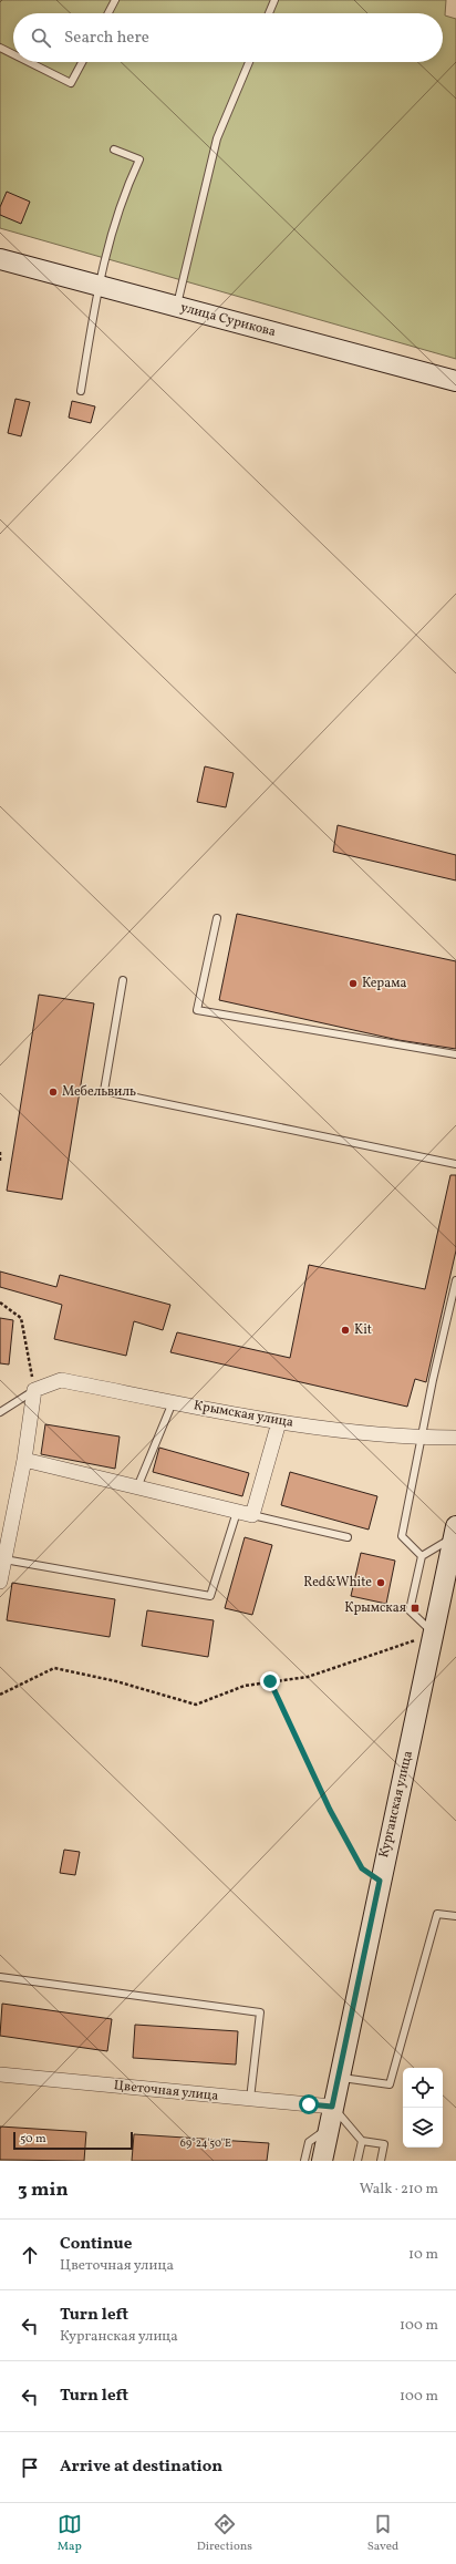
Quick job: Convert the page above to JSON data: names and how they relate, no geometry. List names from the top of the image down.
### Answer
{
  "streets": {
    "main road": ["улица Сурикова", "Курганская улица"],
    "street": ["Крымская улица", "Цветочная улица"]
  },
  "crossings": [
    ["Курганская улица", "Цветочная улица"]
  ],
  "places": {
    "other": [
      "Керама",
      "Мебельвиль",
      "Kit",
      "Red&White"
    ],
    "transit": ["Крымская"]
  },
  "scale_bar": "50 m",
  "page": {
    "search": "Search here",
    "scale": "50 m",
    "heading": ["3 min", "Walk · 210 m"],
    "list": [
      ["Continue", "Цветочная улица", "10 m"],
      ["Turn left", "Курганская улица", "100 m"],
      ["Turn left", "100 m"],
      "Arrive at destination"
    ],
    "nav": ["Map", "Directions", "Saved"]
  },
  "coordinates": ["69°24'50\"E"]
}
